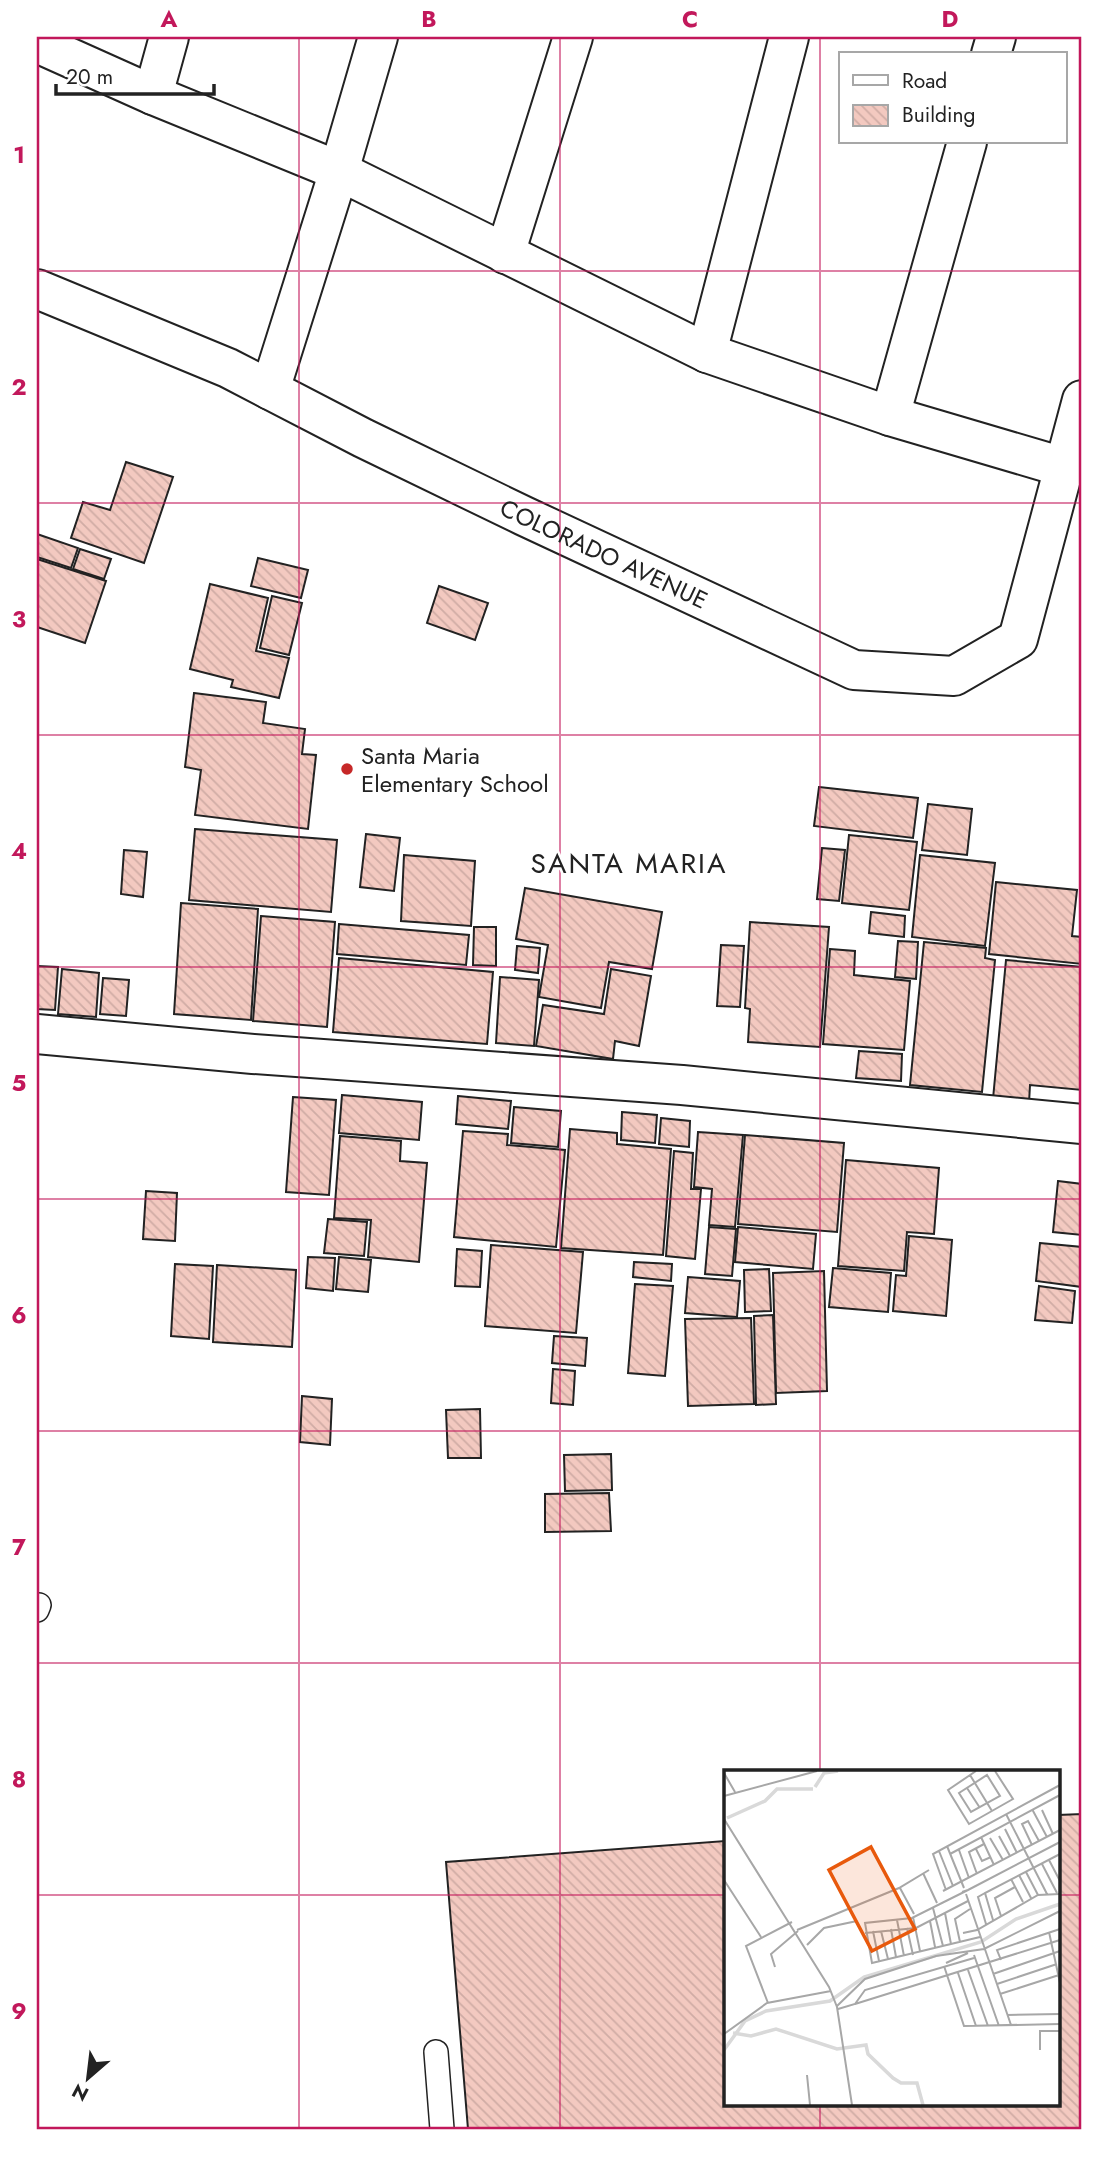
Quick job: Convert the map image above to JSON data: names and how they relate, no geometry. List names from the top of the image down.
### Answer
{
  "streets": {
    "street": ["COLORADO AVENUE"]
  },
  "districts": ["SANTA MARIA"],
  "places": ["Santa Maria Elementary School"],
  "legend": ["Road", "Building"],
  "scale_bar": "20 m",
  "north": "bottom left",
  "grid": {
    "columns": [
      "A",
      "B",
      "C",
      "D"
    ],
    "rows": [
      "1",
      "2",
      "3",
      "4",
      "5",
      "6",
      "7",
      "8",
      "9"
    ]
  }
}
